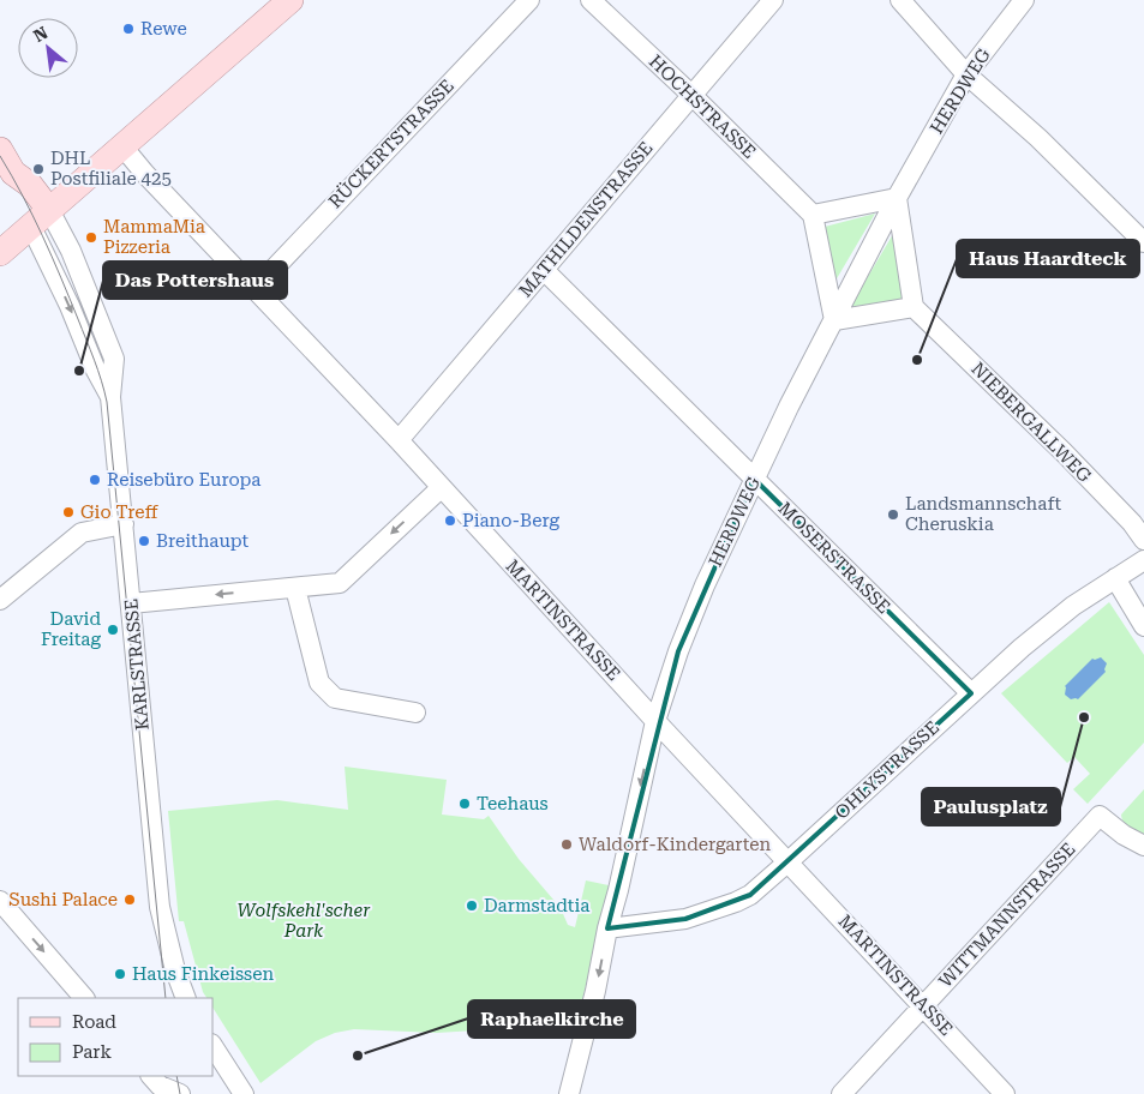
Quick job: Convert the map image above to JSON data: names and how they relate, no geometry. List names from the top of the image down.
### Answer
{
  "streets": {
    "main road": ["KARLSTRASSE"],
    "street": [
      "HERDWEG",
      "HOCHSTRASSE",
      "RÜCKERTSTRASSE",
      "MATHILDENSTRASSE",
      "NIEBERGALLWEG",
      "MOSERSTRASSE",
      "MARTINSTRASSE",
      "OHLYSTRASSE",
      "WITTMANNSTRASSE"
    ]
  },
  "crossings": [
    ["HERDWEG", "MOSERSTRASSE"],
    ["HERDWEG", "MARTINSTRASSE"],
    ["HERDWEG", "OHLYSTRASSE"],
    ["HOCHSTRASSE", "MATHILDENSTRASSE"],
    ["RÜCKERTSTRASSE", "MARTINSTRASSE"],
    ["MATHILDENSTRASSE", "MOSERSTRASSE"],
    ["MATHILDENSTRASSE", "MARTINSTRASSE"],
    ["MOSERSTRASSE", "OHLYSTRASSE"],
    ["MARTINSTRASSE", "OHLYSTRASSE"],
    ["MARTINSTRASSE", "WITTMANNSTRASSE"]
  ],
  "parks": ["Wolfskehl'scher Park"],
  "places": [
    "Rewe",
    "DHL Postfiliale 425",
    "MammaMia Pizzeria",
    "Haus Haardteck",
    "Das Pottershaus",
    "Reisebüro Europa",
    "Gio Treff",
    "Landsmannschaft Cheruskia",
    "Piano-Berg",
    "Breithaupt",
    "David Freitag",
    "Paulusplatz",
    "Teehaus",
    "Waldorf-Kindergarten",
    "Sushi Palace",
    "Darmstadtia",
    "Haus Finkeissen",
    "Raphaelkirche"
  ],
  "legend": ["Road", "Park"],
  "north": "top left"
}
